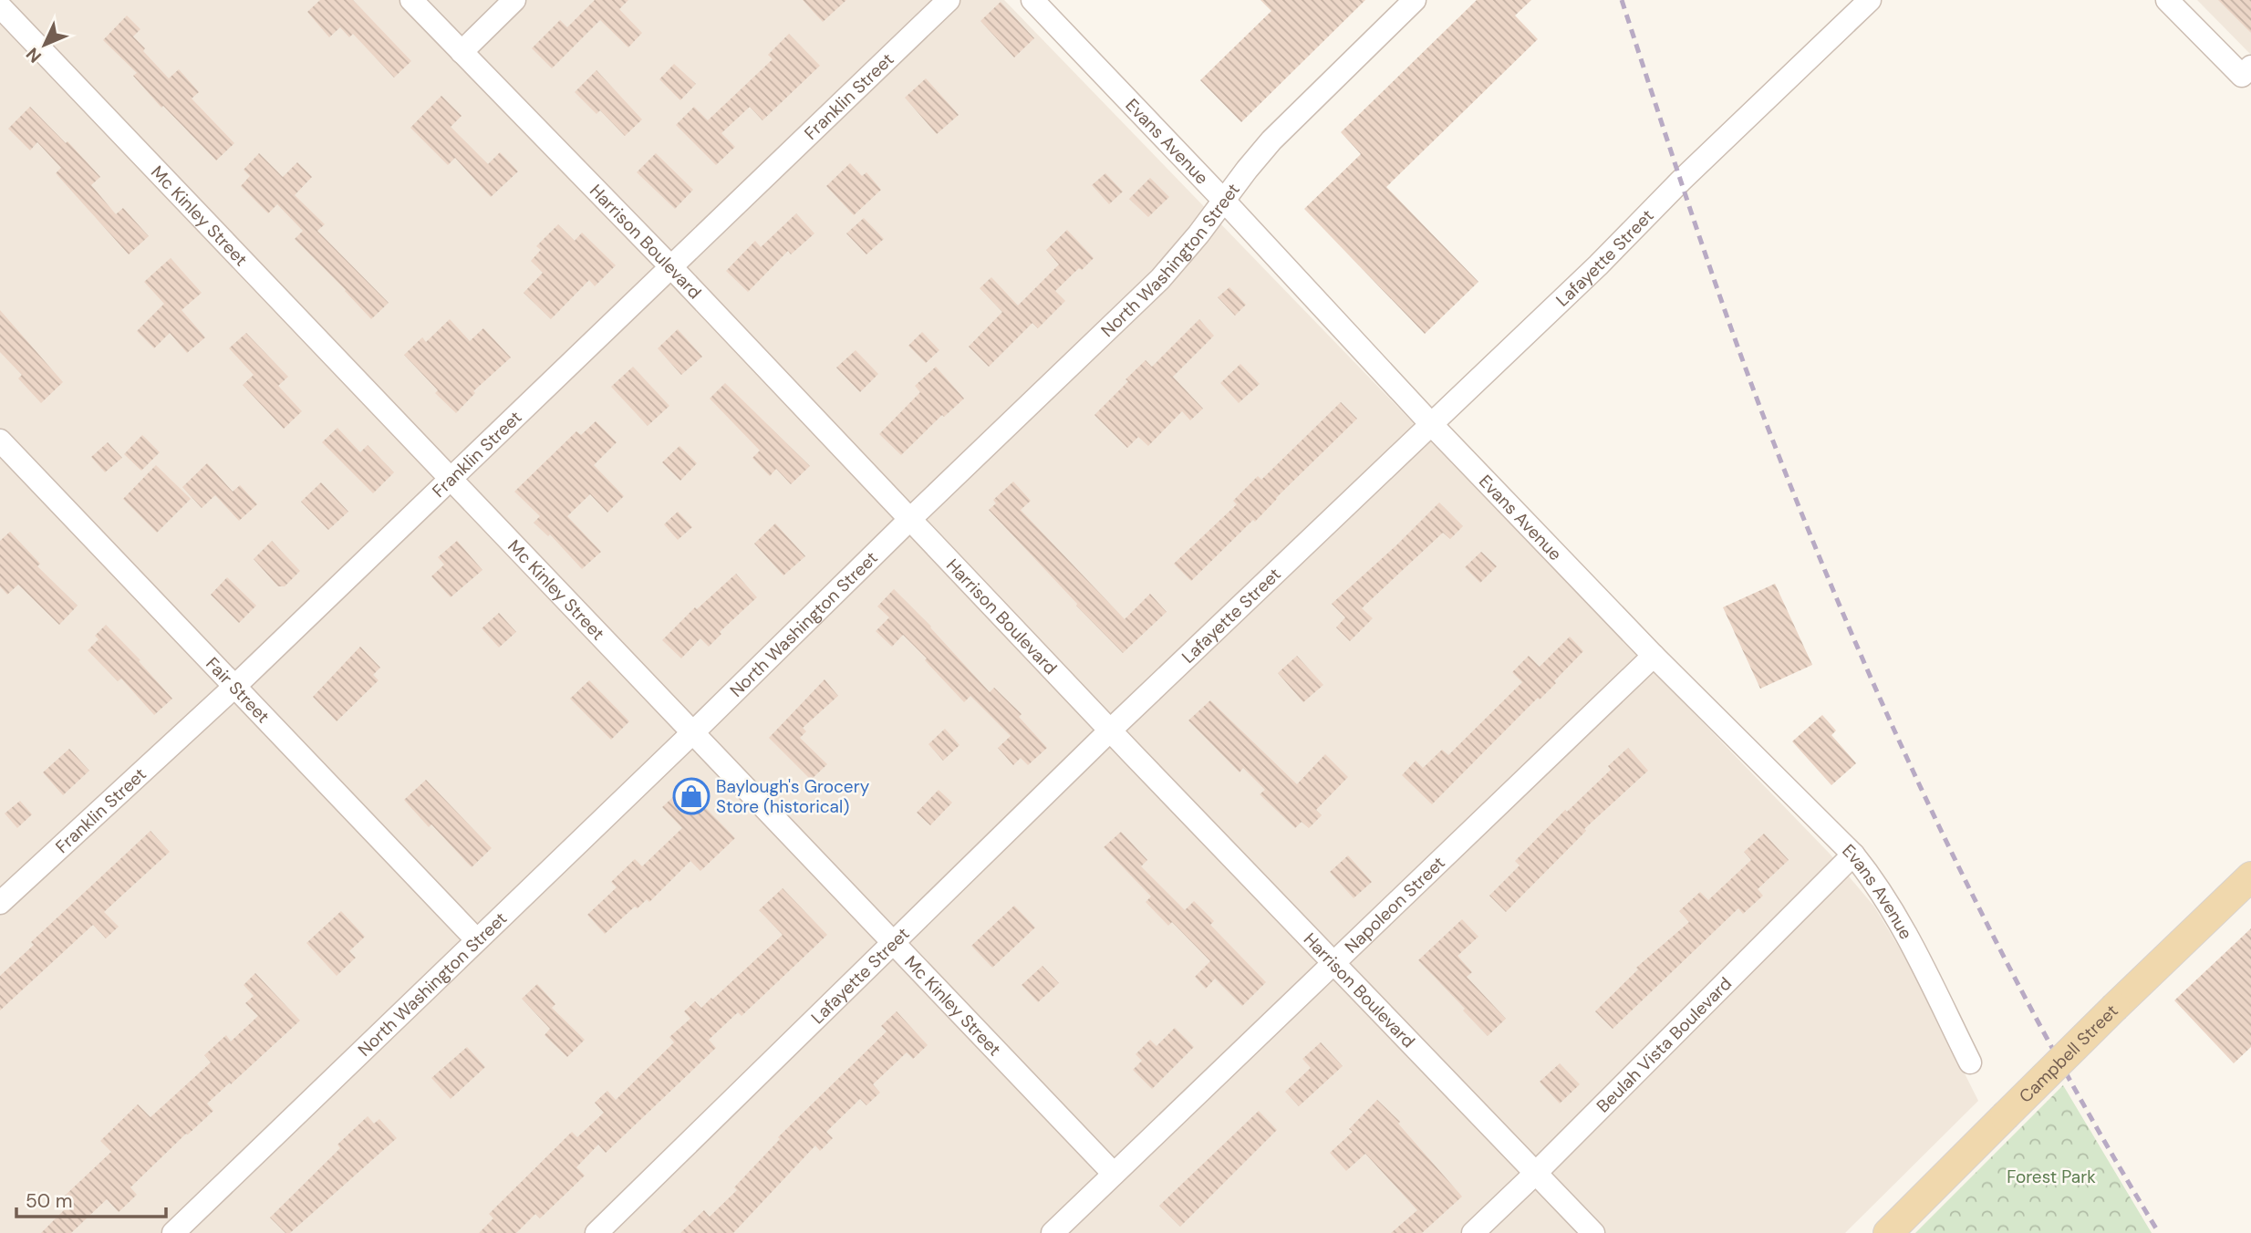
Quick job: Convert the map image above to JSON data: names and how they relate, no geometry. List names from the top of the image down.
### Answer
{
  "streets": {
    "main road": ["Campbell Street"],
    "street": [
      "Franklin Street",
      "Evans Avenue",
      "Mc Kinley Street",
      "Harrison Boulevard",
      "Lafayette Street",
      "North Washington Street",
      "Fair Street",
      "Napoleon Street",
      "Beulah Vista Boulevard"
    ]
  },
  "crossings": [
    ["Franklin Street", "Mc Kinley Street"],
    ["Franklin Street", "Harrison Boulevard"],
    ["Franklin Street", "Fair Street"],
    ["Evans Avenue", "Lafayette Street"],
    ["Evans Avenue", "North Washington Street"],
    ["Evans Avenue", "Napoleon Street"],
    ["Evans Avenue", "Beulah Vista Boulevard"],
    ["Mc Kinley Street", "Lafayette Street"],
    ["Mc Kinley Street", "North Washington Street"],
    ["Mc Kinley Street", "Napoleon Street"],
    ["Harrison Boulevard", "Lafayette Street"],
    ["Harrison Boulevard", "North Washington Street"],
    ["Harrison Boulevard", "Napoleon Street"],
    ["Harrison Boulevard", "Beulah Vista Boulevard"],
    ["North Washington Street", "Fair Street"]
  ],
  "parks": ["Forest Park"],
  "places": {
    "shop": ["Baylough's Grocery Store (historical)"]
  },
  "scale_bar": "50 m",
  "north": "bottom left"
}
